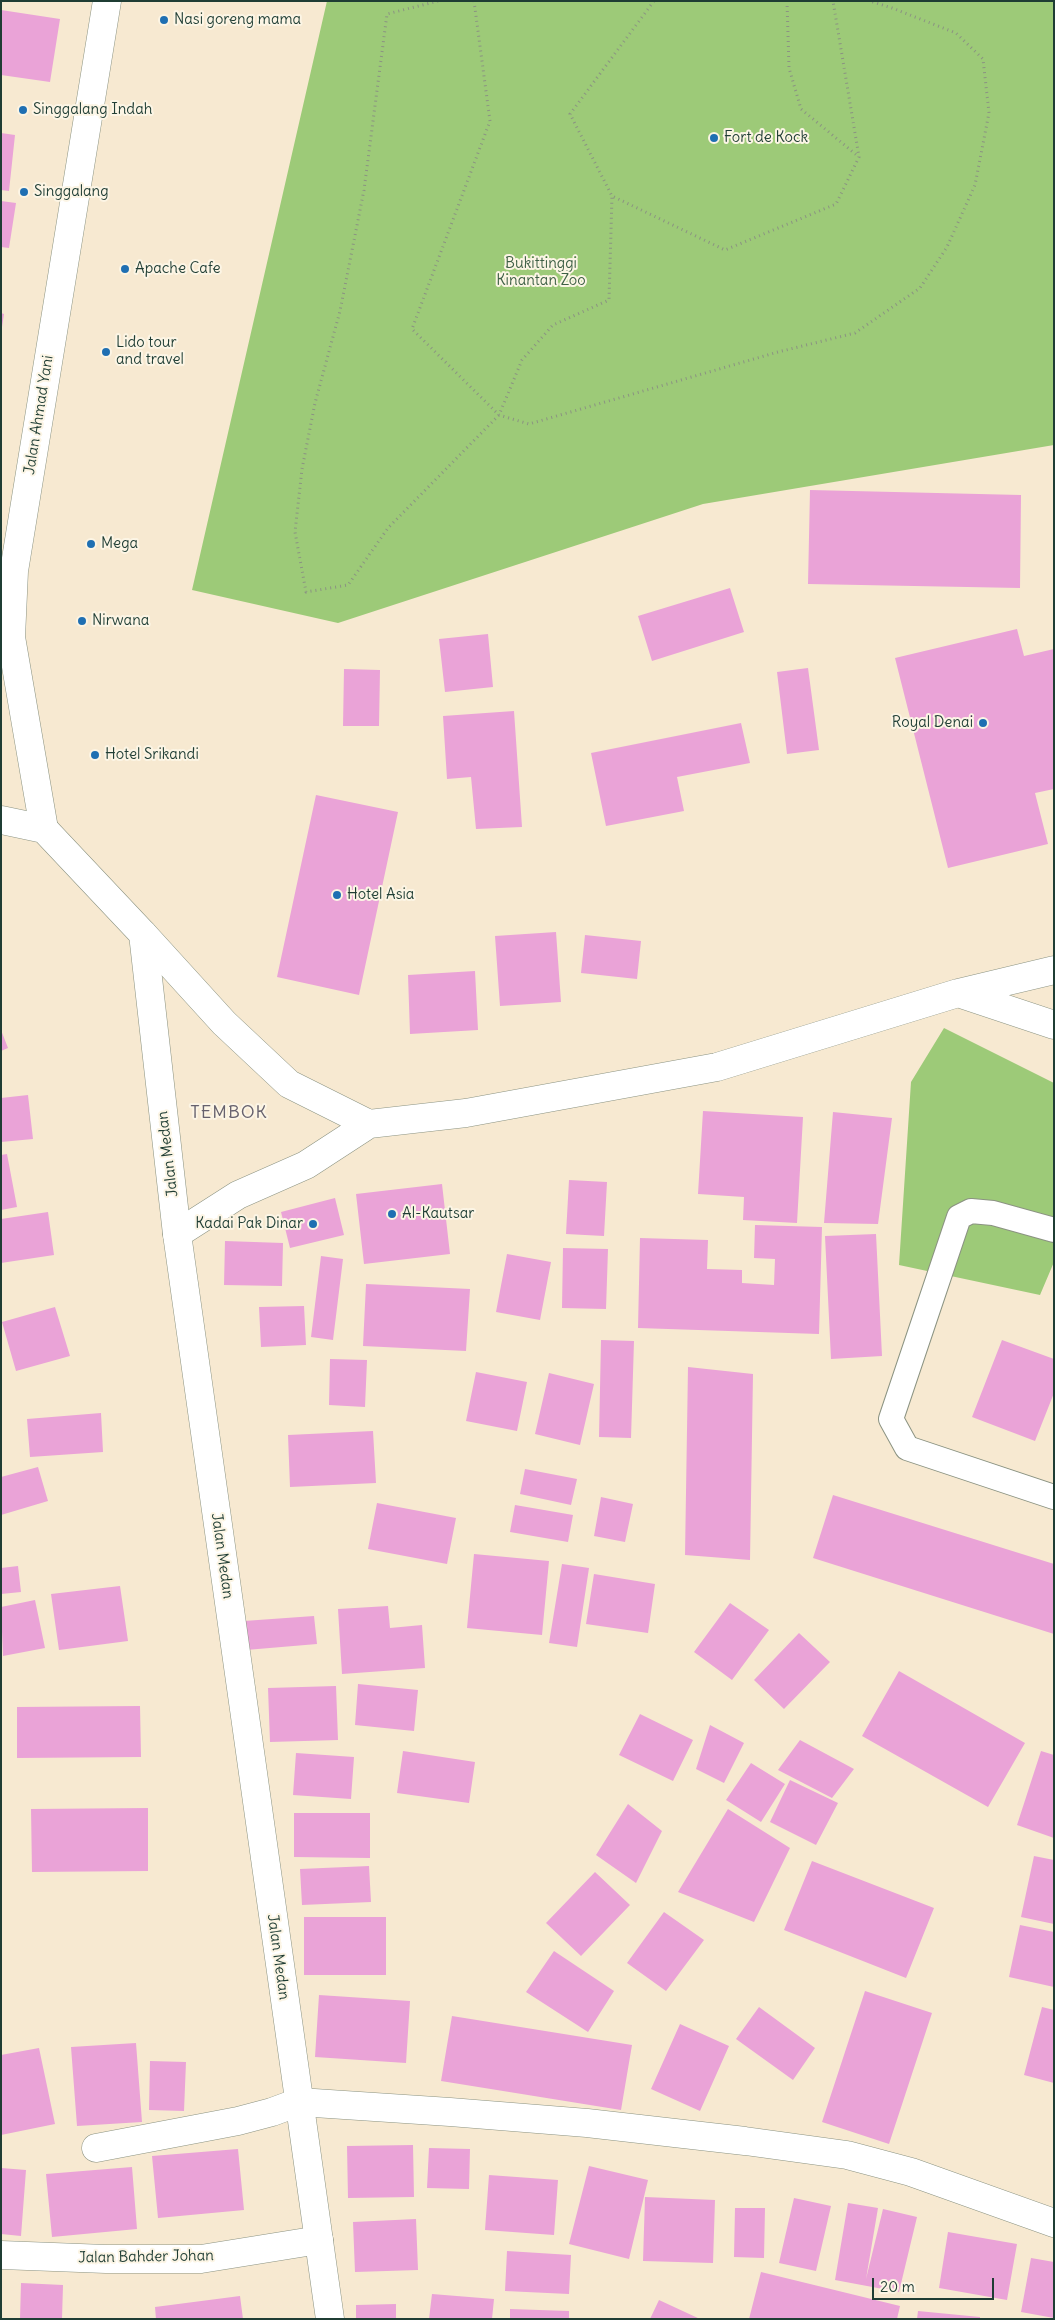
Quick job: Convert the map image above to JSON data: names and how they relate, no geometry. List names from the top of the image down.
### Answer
{
  "streets": {
    "main road": ["Jalan Ahmad Yani", "Jalan Medan", "Jalan Bahder Johan"]
  },
  "crossings": [
    ["Jalan Medan", "Jalan Bahder Johan"]
  ],
  "districts": ["TEMBOK"],
  "parks": ["Bukittinggi Kinantan Zoo"],
  "places": [
    "Nasi goreng mama",
    "Singgalang Indah",
    "Fort de Kock",
    "Singgalang",
    "Apache Cafe",
    "Lido tour and travel",
    "Mega",
    "Nirwana",
    "Royal Denai",
    "Hotel Srikandi",
    "Hotel Asia",
    "Al-Kautsar",
    "Kadai Pak Dinar"
  ],
  "scale_bar": "20 m"
}
